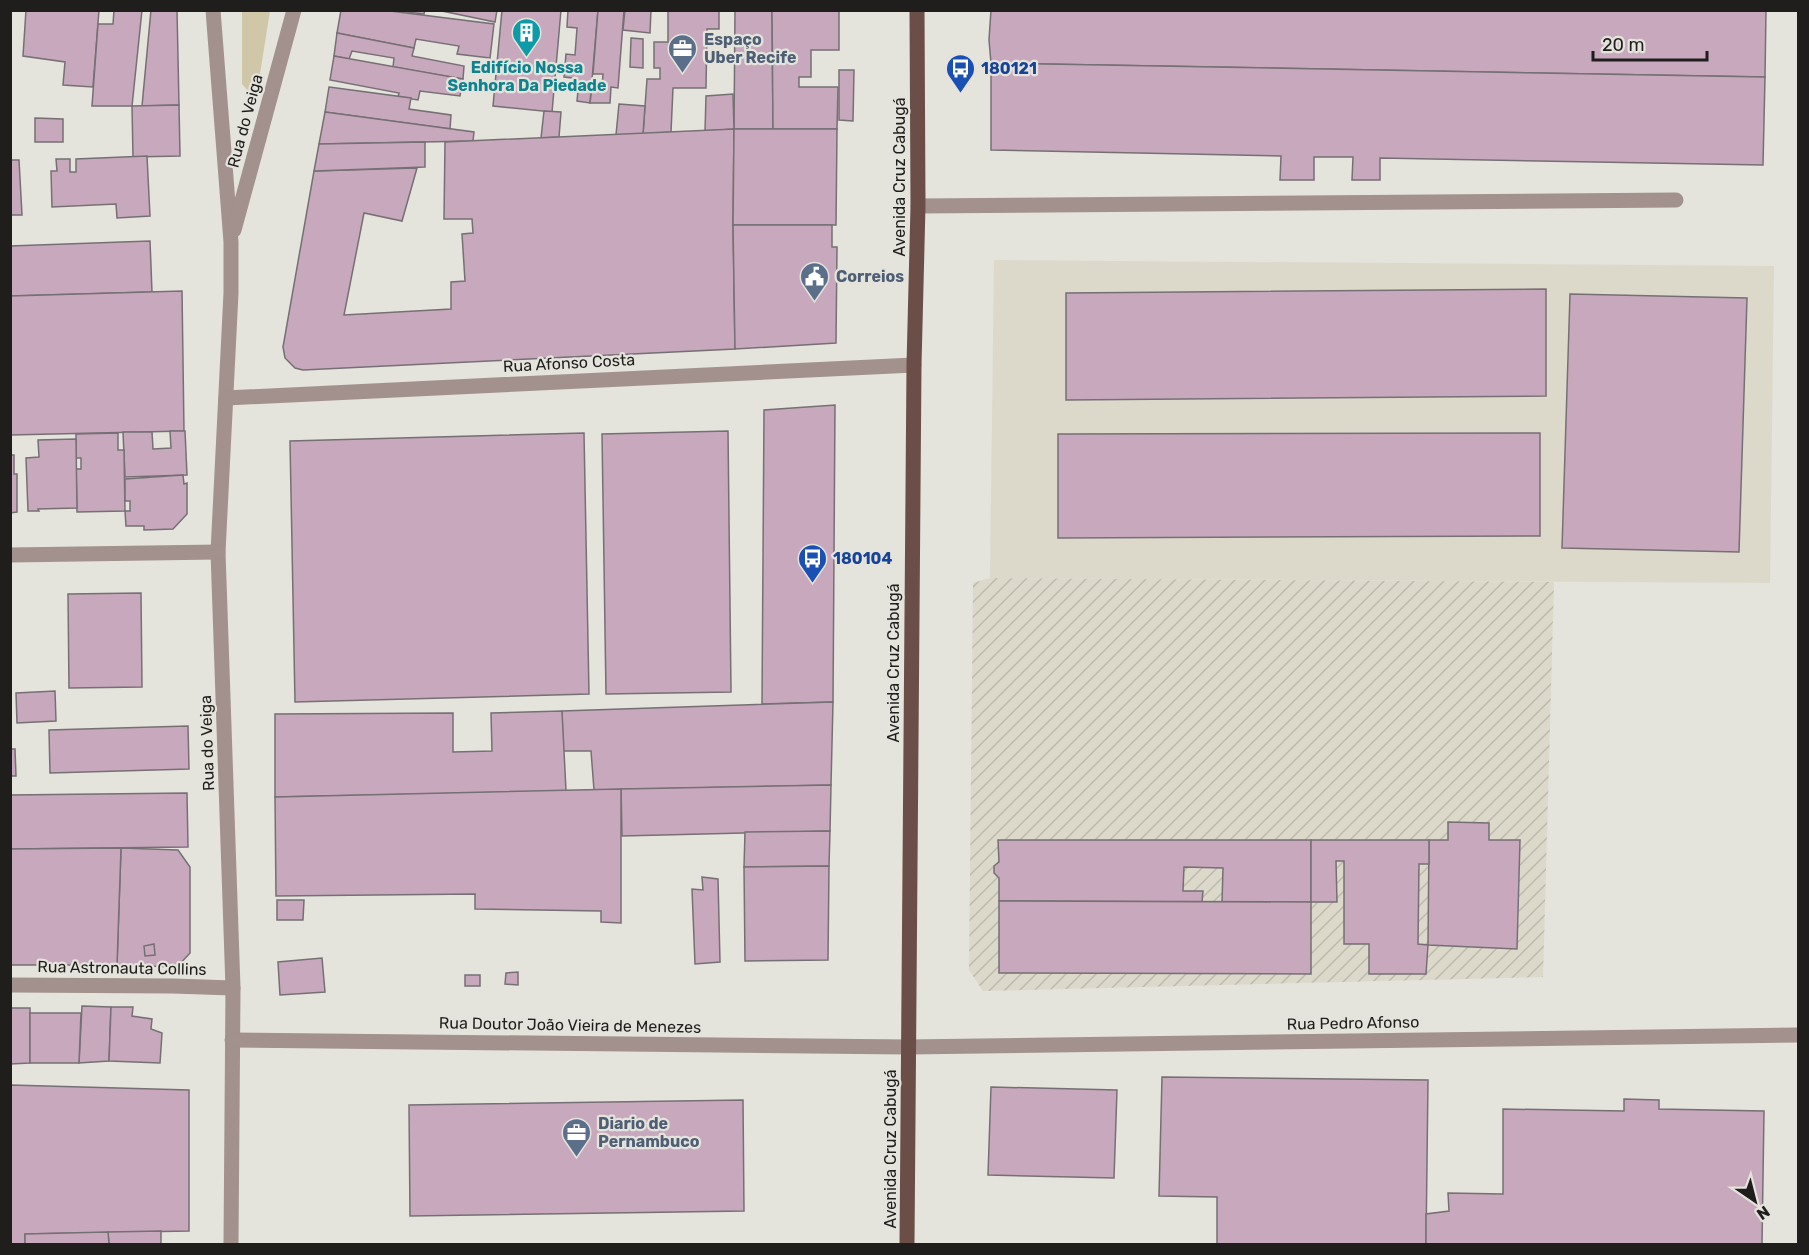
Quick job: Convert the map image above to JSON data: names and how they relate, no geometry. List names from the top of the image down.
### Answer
{
  "streets": {
    "main road": ["Avenida Cruz Cabugá"],
    "street": [
      "Rua do Veiga",
      "Rua Afonso Costa",
      "Rua Astronauta Collins",
      "Rua Pedro Afonso",
      "Rua Doutor João Vieira de Menezes"
    ]
  },
  "crossings": [
    ["Rua do Veiga", "Rua Afonso Costa"],
    ["Rua do Veiga", "Rua Astronauta Collins"],
    ["Rua do Veiga", "Rua Doutor João Vieira de Menezes"],
    ["Avenida Cruz Cabugá", "Rua Afonso Costa"],
    ["Avenida Cruz Cabugá", "Rua Pedro Afonso"],
    ["Avenida Cruz Cabugá", "Rua Doutor João Vieira de Menezes"],
    ["Rua Pedro Afonso", "Rua Doutor João Vieira de Menezes"]
  ],
  "places": {
    "building": ["Edifício Nossa Senhora Da Piedade"],
    "office": ["Espaço Uber Recife", "Diario de Pernambuco"],
    "bus stop": ["180121", "180104"],
    "public building": ["Correios"]
  },
  "scale_bar": "20 m",
  "north": "bottom right"
}
